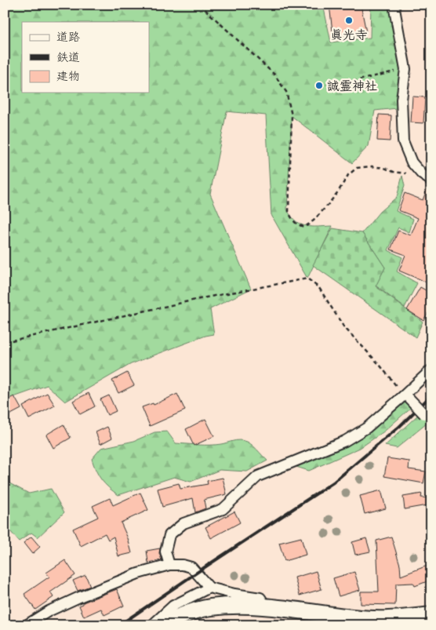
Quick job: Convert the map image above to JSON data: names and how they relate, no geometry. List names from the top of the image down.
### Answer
{
  "places": ["眞光寺", "誠霊神社"],
  "legend": ["道路", "鉄道", "建物"]
}
